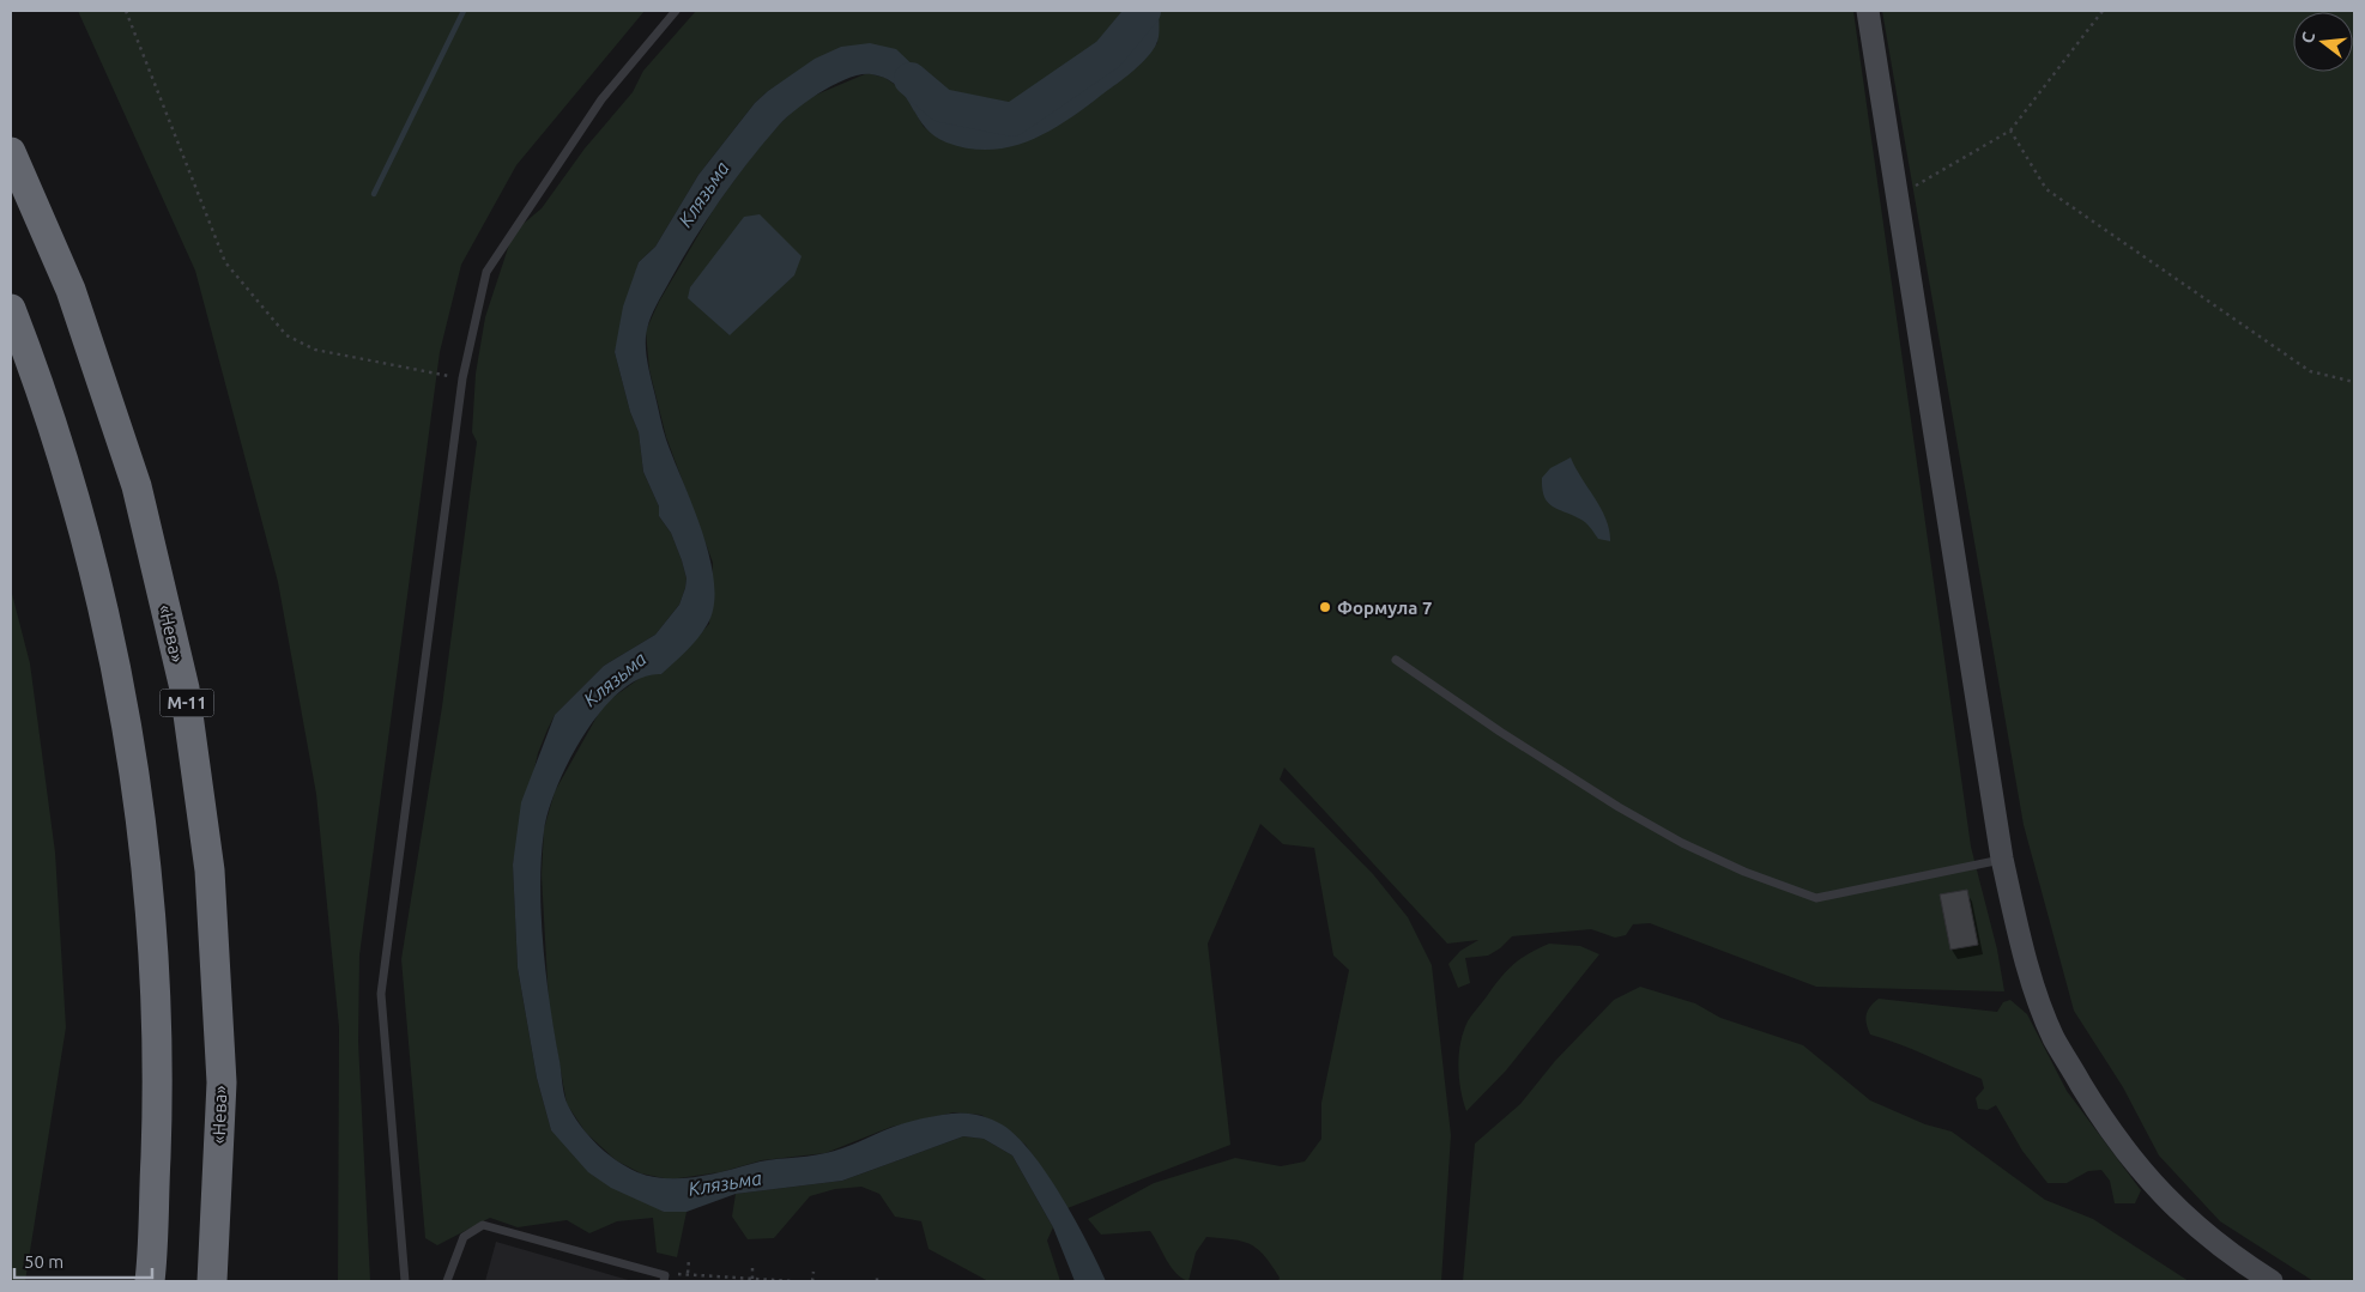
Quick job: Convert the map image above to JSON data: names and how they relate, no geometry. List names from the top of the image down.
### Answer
{
  "streets": {
    "highway": ["«Нева»", "М-11"]
  },
  "water": ["Клязьма"],
  "places": ["Формула 7"],
  "scale_bar": "50 m",
  "north": "left"
}
